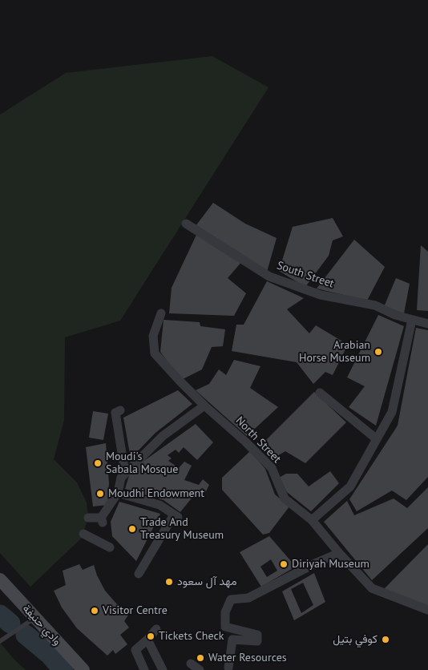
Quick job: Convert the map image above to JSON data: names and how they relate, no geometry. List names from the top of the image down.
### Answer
{
  "streets": {
    "main road": ["وادي حنيفة"],
    "street": ["South Street", "North Street"]
  },
  "places": [
    "Arabian Horse Museum",
    "Moudi's Sabala Mosque",
    "Moudhi Endowment",
    "Trade And Treasury Museum",
    "Diriyah Museum",
    "مهد آل سعود",
    "Visitor Centre",
    "Tickets Check",
    "كوفي بتيل",
    "Water Resources"
  ]
}
